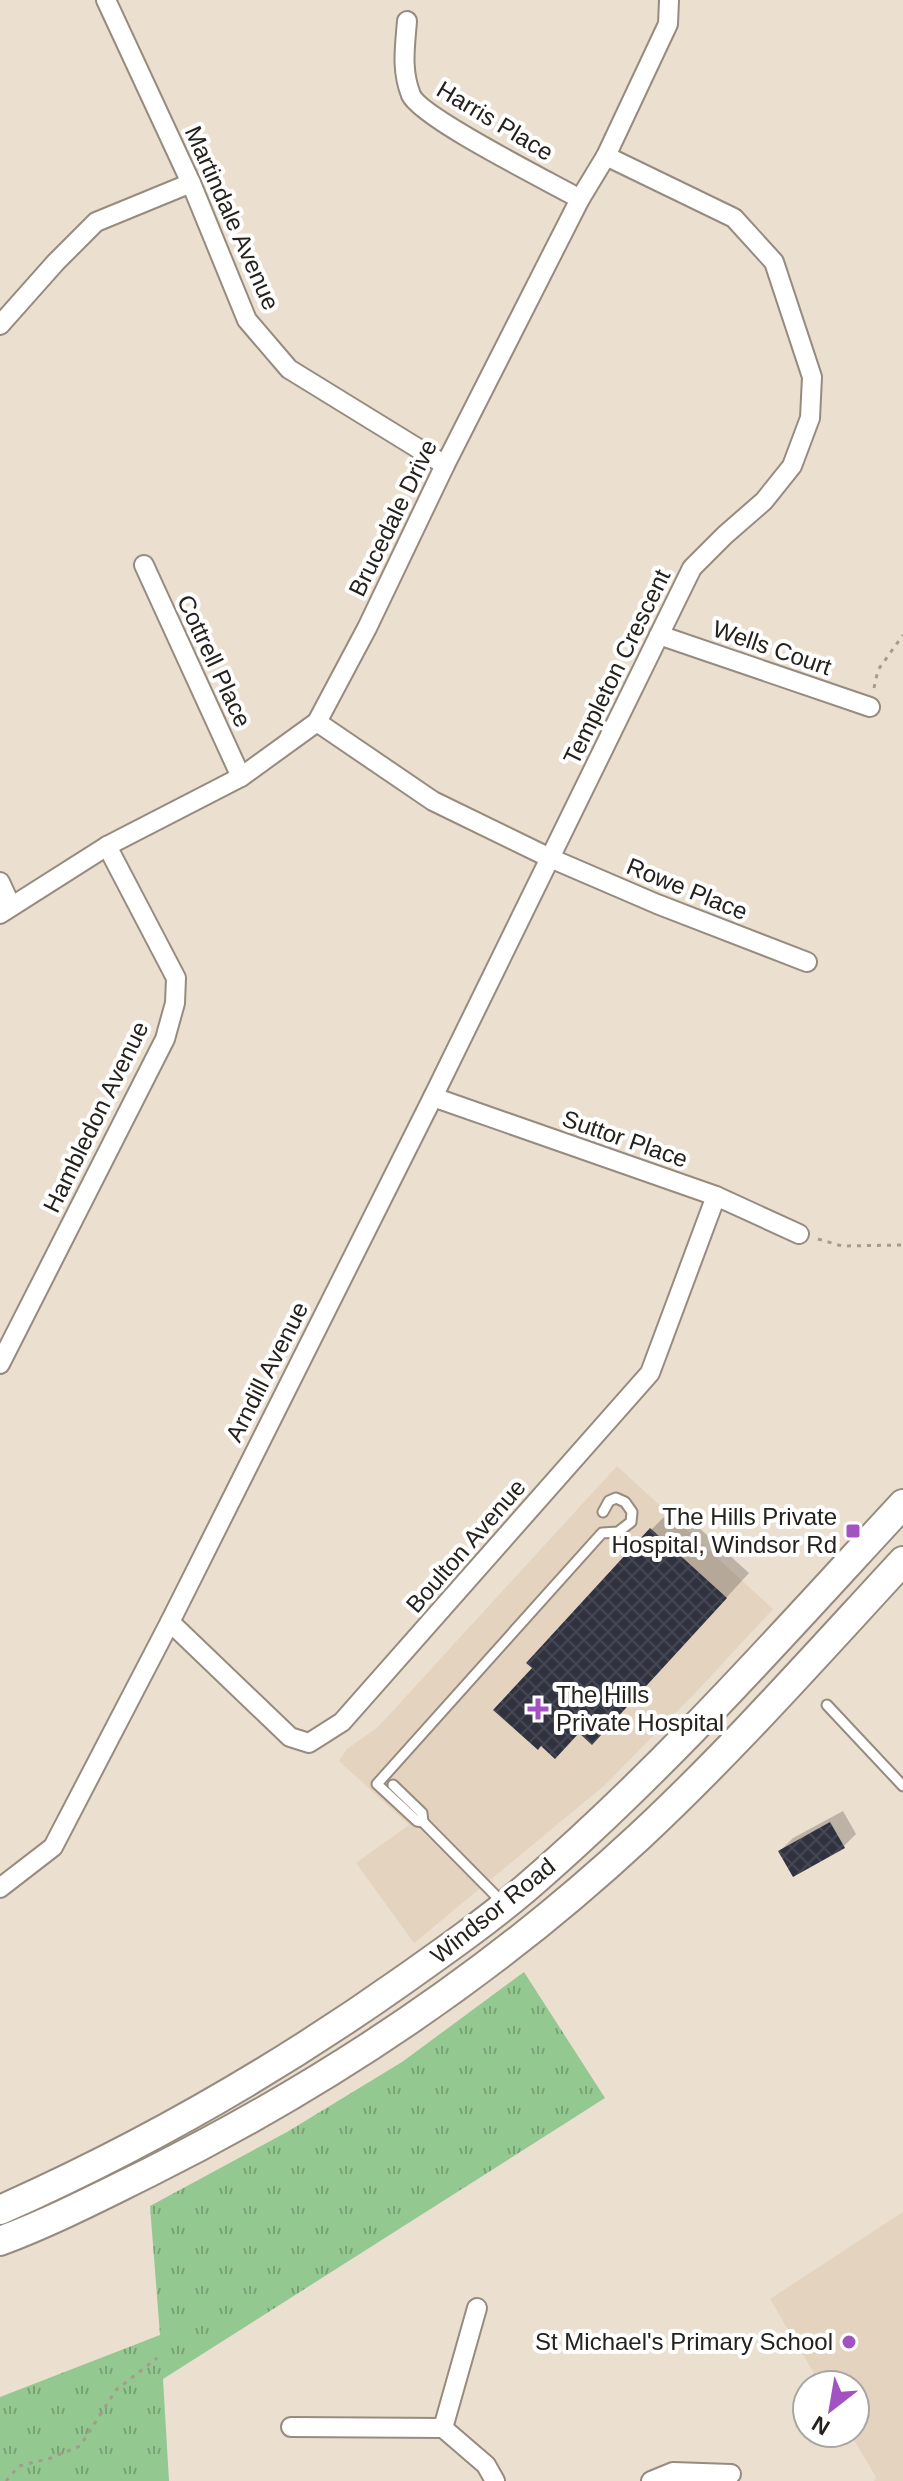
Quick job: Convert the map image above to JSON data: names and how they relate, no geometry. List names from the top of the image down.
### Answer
{
  "streets": {
    "main road": ["Windsor Road"],
    "street": [
      "Harris Place",
      "Martindale Avenue",
      "Brucedale Drive",
      "Wells Court",
      "Cottrell Place",
      "Templeton Crescent",
      "Rowe Place",
      "Hambledon Avenue",
      "Suttor Place",
      "Arndill Avenue",
      "Boulton Avenue"
    ]
  },
  "crossings": [
    ["Harris Place", "Brucedale Drive"],
    ["Martindale Avenue", "Brucedale Drive"],
    ["Brucedale Drive", "Cottrell Place"],
    ["Brucedale Drive", "Templeton Crescent"],
    ["Brucedale Drive", "Rowe Place"],
    ["Brucedale Drive", "Hambledon Avenue"],
    ["Wells Court", "Templeton Crescent"],
    ["Templeton Crescent", "Rowe Place"],
    ["Templeton Crescent", "Arndill Avenue"],
    ["Rowe Place", "Arndill Avenue"],
    ["Suttor Place", "Arndill Avenue"],
    ["Suttor Place", "Boulton Avenue"],
    ["Arndill Avenue", "Boulton Avenue"]
  ],
  "places": {
    "transit": ["The Hills Private Hospital, Windsor Rd"],
    "health": ["The Hills Private Hospital"],
    "other": ["St Michael's Primary School"]
  },
  "north": "bottom left"
}
